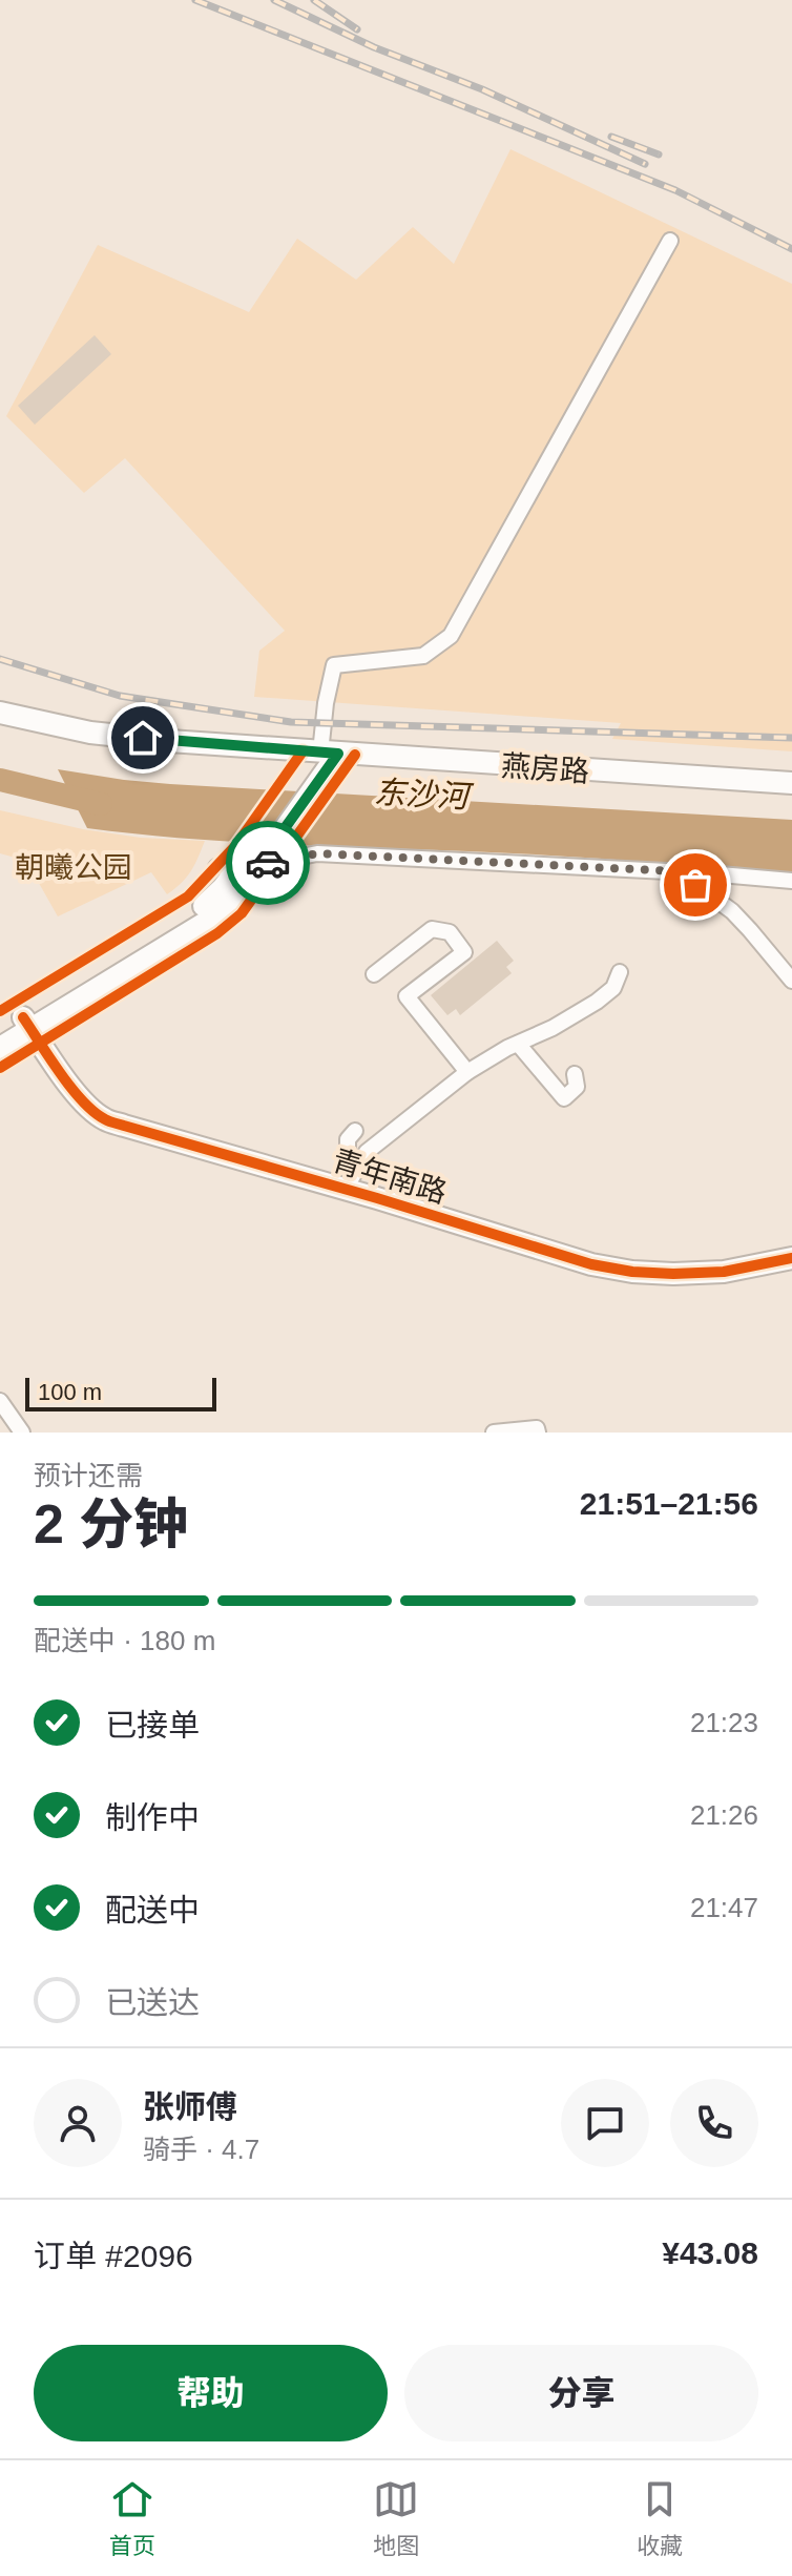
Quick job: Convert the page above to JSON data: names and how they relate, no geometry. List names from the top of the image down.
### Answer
{
  "streets": {
    "main road": ["燕房路", "青年南路"]
  },
  "water": ["东沙河"],
  "parks": ["朝曦公园"],
  "scale_bar": "100 m",
  "page": {
    "scale": "100 m",
    "heading": ["2 分钟", "预计还需", "21:51–21:56"],
    "panel": [
      "张师傅",
      "骑手 · 4.7",
      "订单 #2096",
      "¥43.08"
    ],
    "bar": "配送中 · 180 m",
    "list": [
      ["已接单", "21:23"],
      ["制作中", "21:26"],
      ["配送中", "21:47"],
      "已送达"
    ],
    "buttons": ["帮助", "分享"],
    "tabs": ["首页", "地图", "收藏"]
  }
}
